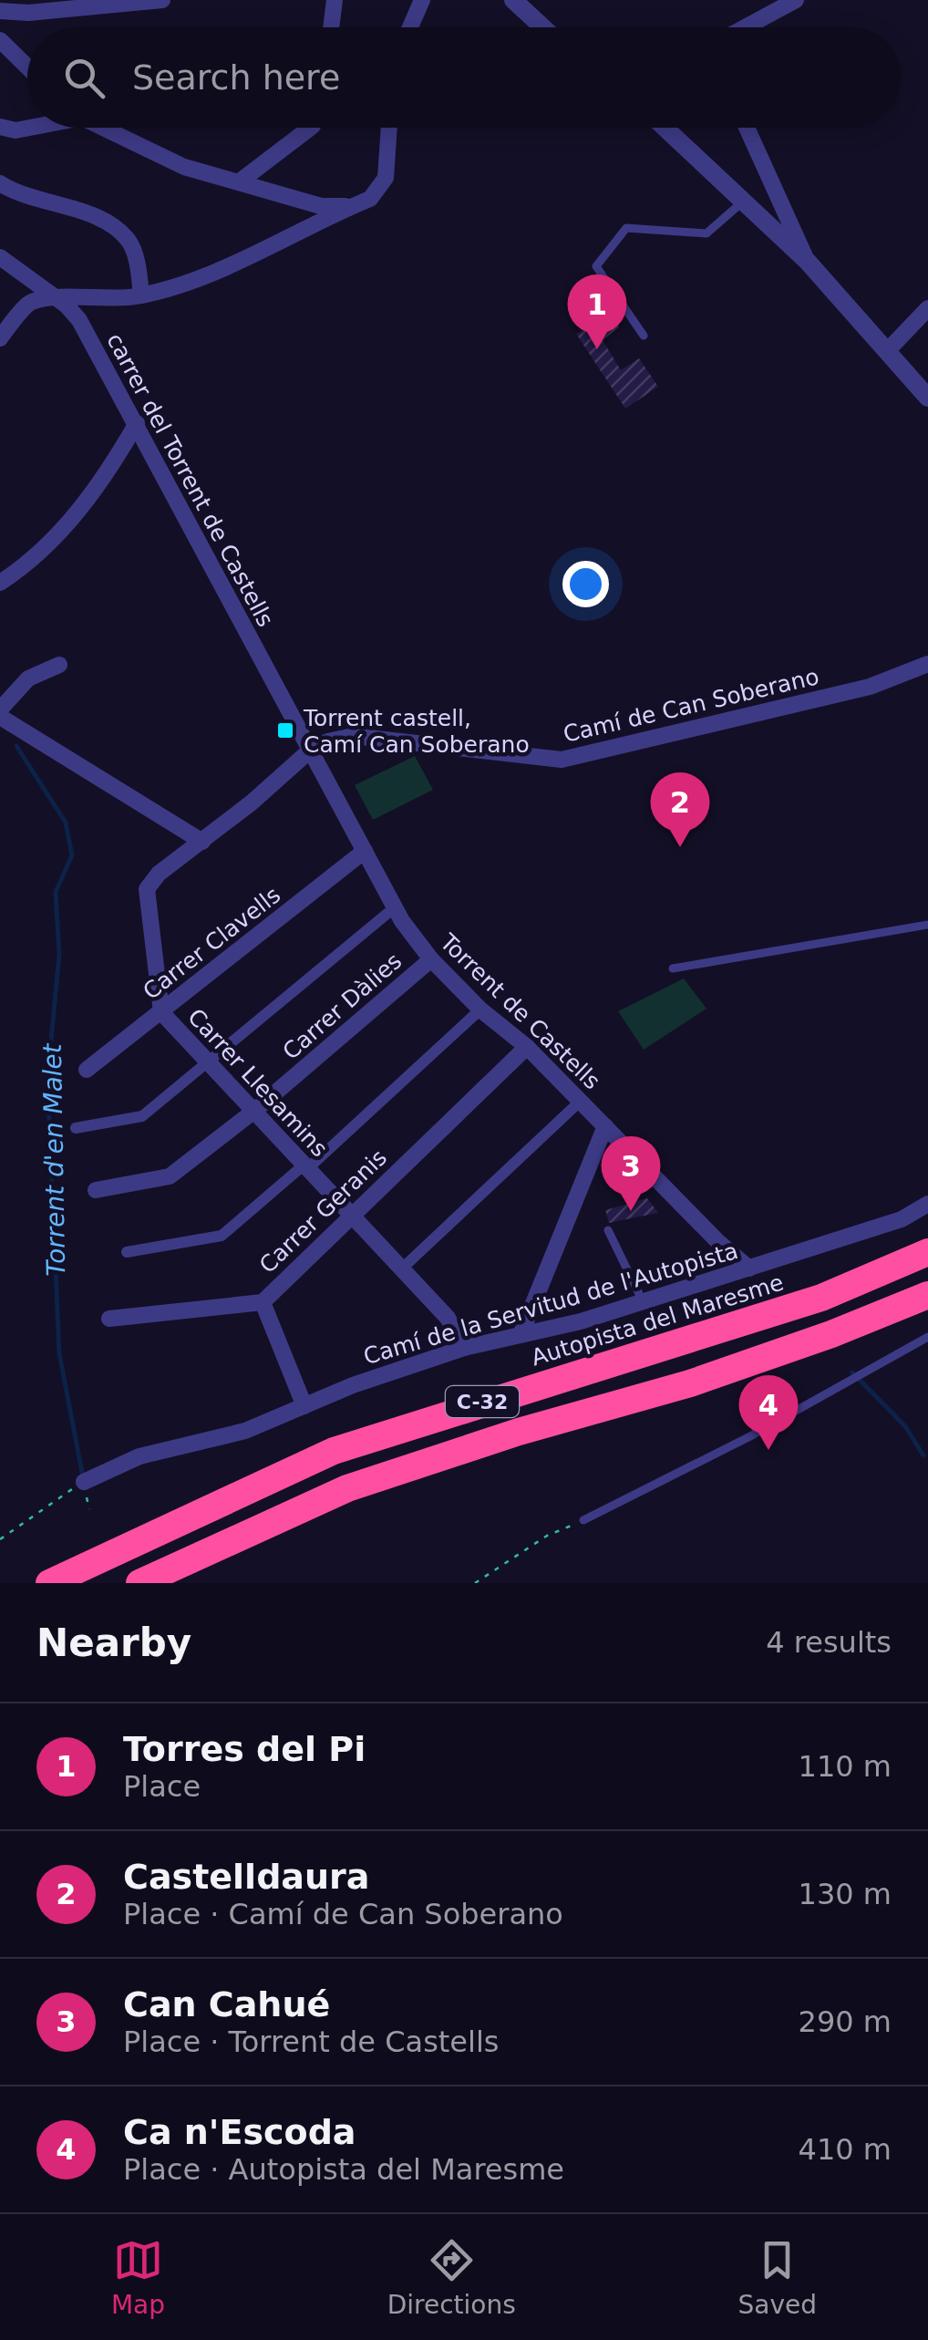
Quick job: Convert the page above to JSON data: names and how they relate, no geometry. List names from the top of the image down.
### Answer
{
  "streets": {
    "highway": ["Autopista del Maresme", "C-32"],
    "street": [
      "carrer del Torrent de Castells",
      "Camí de Can Soberano",
      "Carrer Clavells",
      "Carrer Dàlies",
      "Torrent de Castells",
      "Carrer Llesamins",
      "Carrer Geranis",
      "Camí de la Servitud de l'Autopista"
    ]
  },
  "crossings": [
    ["carrer del Torrent de Castells", "Camí de Can Soberano"],
    ["carrer del Torrent de Castells", "Torrent de Castells"],
    ["Camí de Can Soberano", "Carrer Clavells"],
    ["Camí de Can Soberano", "Torrent de Castells"],
    ["Camí de Can Soberano", "Carrer Llesamins"],
    ["Carrer Clavells", "Torrent de Castells"],
    ["Carrer Clavells", "Carrer Llesamins"],
    ["Carrer Dàlies", "Torrent de Castells"],
    ["Carrer Dàlies", "Carrer Llesamins"],
    ["Torrent de Castells", "Carrer Geranis"],
    ["Torrent de Castells", "Camí de la Servitud de l'Autopista"],
    ["Carrer Llesamins", "Carrer Geranis"],
    ["Carrer Llesamins", "Camí de la Servitud de l'Autopista"]
  ],
  "water": ["Torrent d'en Malet"],
  "places": {
    "transit": ["Torrent castell, Camí Can Soberano"]
  },
  "page": {
    "search": "Search here",
    "pins": [
      "1",
      "2",
      "3",
      "4"
    ],
    "heading": ["Nearby", "4 results"],
    "list": [
      {
        "mark": "1",
        "name": "Torres del Pi",
        "note": "Place",
        "value": "110 m"
      },
      {
        "mark": "2",
        "name": "Castelldaura",
        "note": "Place · Camí de Can Soberano",
        "value": "130 m"
      },
      {
        "mark": "3",
        "name": "Can Cahué",
        "note": "Place · Torrent de Castells",
        "value": "290 m"
      },
      {
        "mark": "4",
        "name": "Ca n'Escoda",
        "note": "Place · Autopista del Maresme",
        "value": "410 m"
      }
    ],
    "nav": ["Map", "Directions", "Saved"]
  }
}
